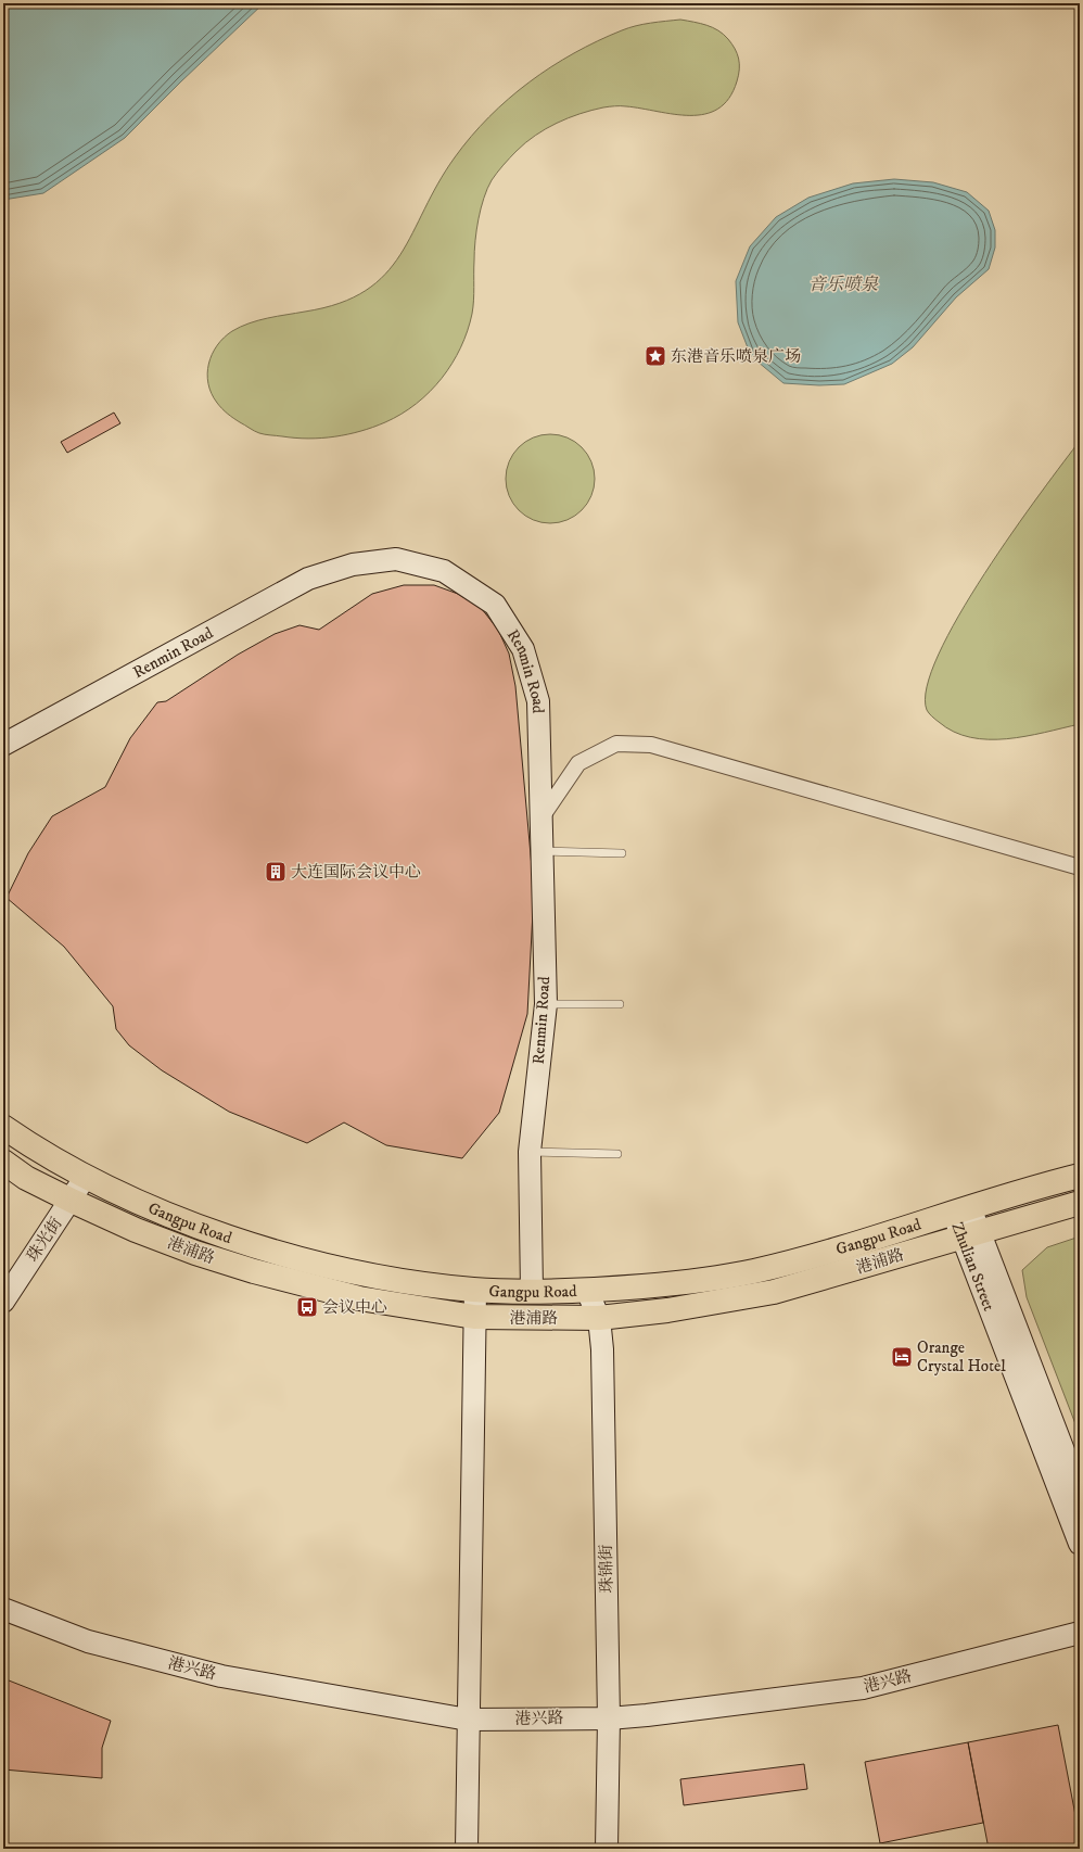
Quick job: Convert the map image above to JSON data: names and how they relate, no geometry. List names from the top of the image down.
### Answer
{
  "streets": {
    "main road": [
      "Renmin Road",
      "Gangpu Road",
      "珠光街",
      "港浦路",
      "Zhulian Street",
      "珠锦街",
      "港兴路"
    ]
  },
  "crossings": [
    ["Renmin Road", "Gangpu Road"],
    ["Gangpu Road", "珠光街"],
    ["Gangpu Road", "Zhulian Street"],
    ["Gangpu Road", "珠锦街"],
    ["珠光街", "港浦路"],
    ["港浦路", "Zhulian Street"],
    ["港浦路", "珠锦街"],
    ["珠锦街", "港兴路"]
  ],
  "water": ["音乐喷泉"],
  "places": {
    "place": ["东港音乐喷泉广场"],
    "building": ["大连国际会议中心"],
    "bus stop": ["会议中心"],
    "hotel": ["Orange Crystal Hotel"]
  }
}
